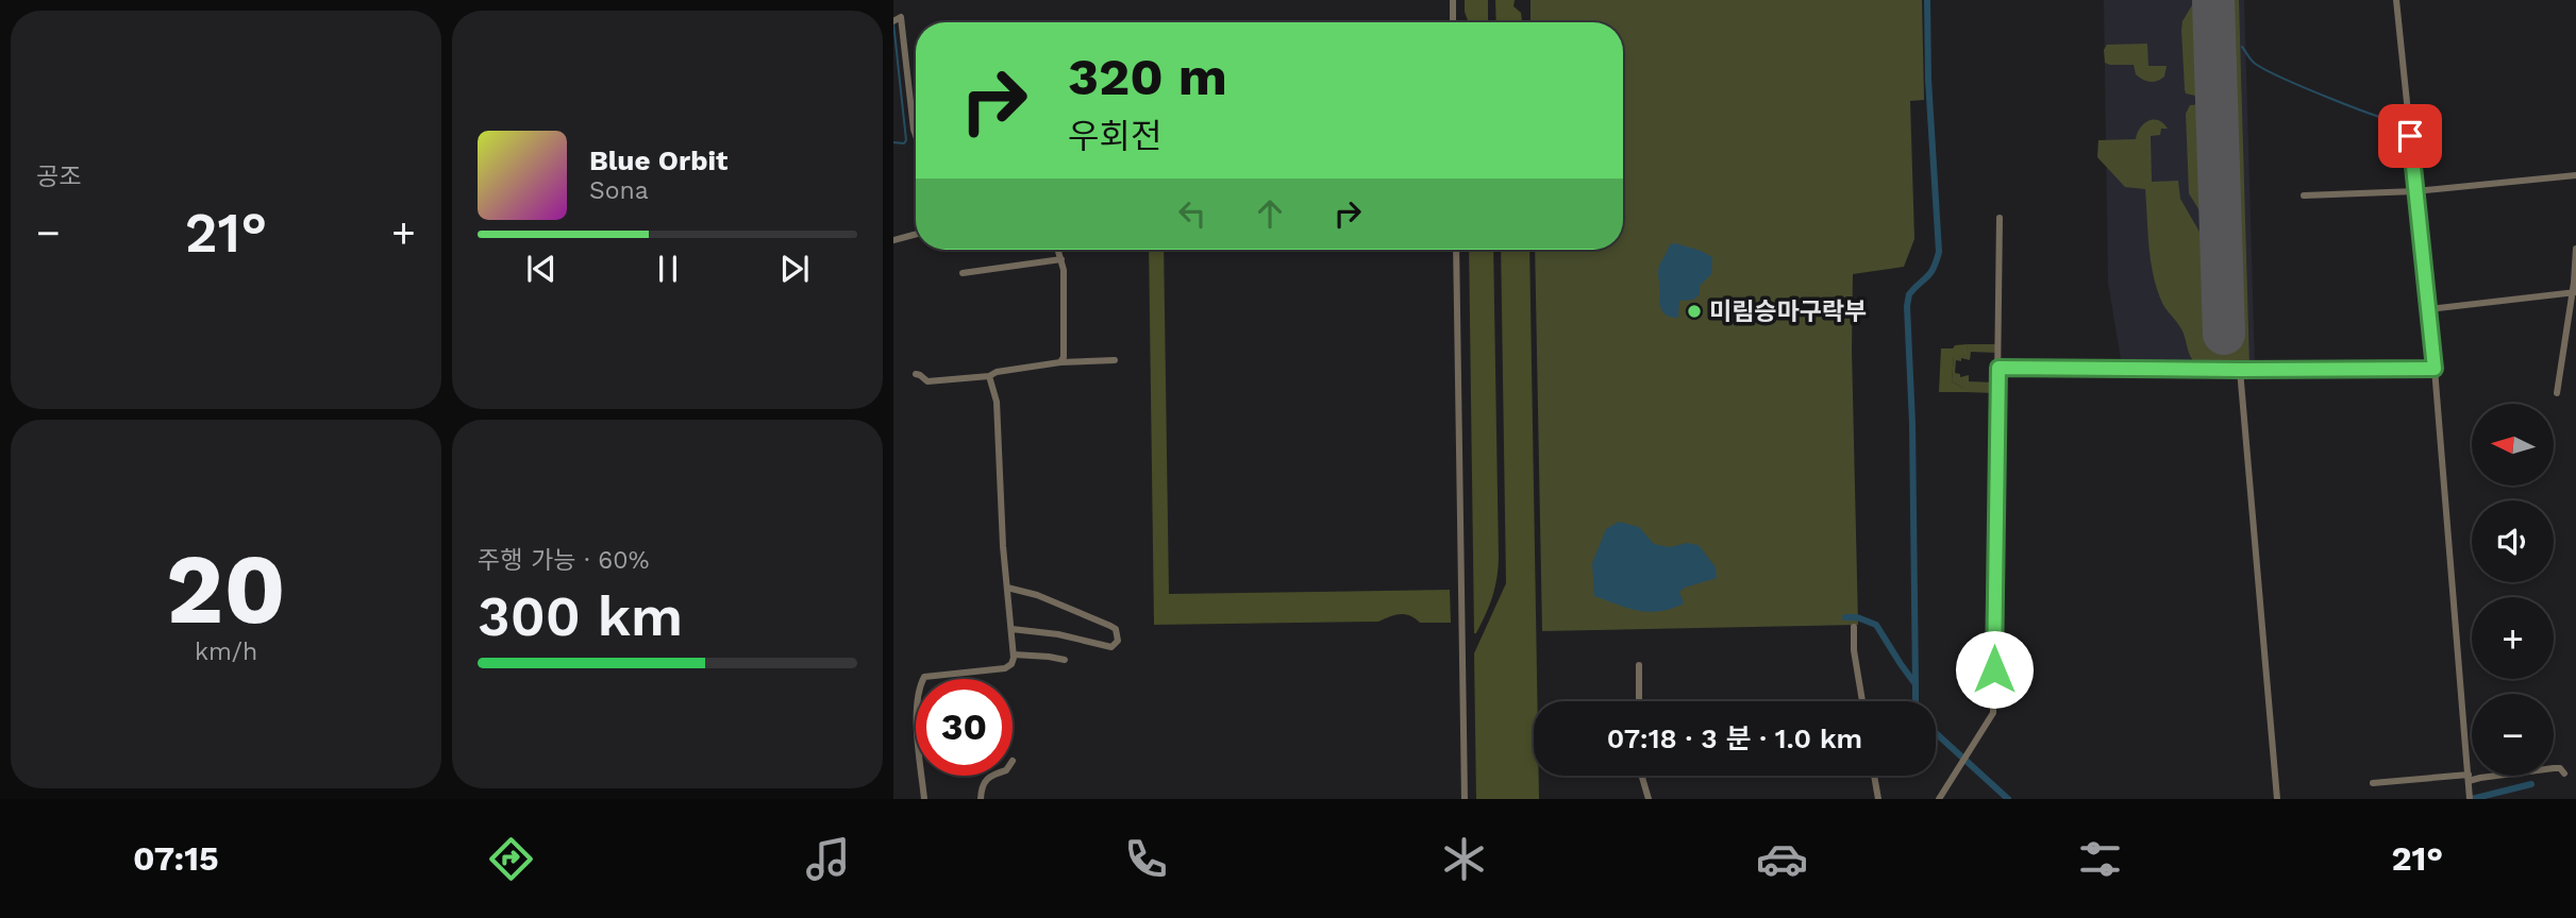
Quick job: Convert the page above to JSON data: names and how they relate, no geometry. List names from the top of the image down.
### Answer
{
  "places": ["미림승마구락부"],
  "north": "left",
  "page": {
    "tile": [
      "공조",
      ["20", "km/h"],
      ["주행 가능 · 60%", "300 km"]
    ],
    "turn": ["320 m", "우회전"],
    "song": ["Blue Orbit", "Sona"],
    "heat": ["−", "21°", "+"],
    "map_buttons": ["+", "−"],
    "limit": "30",
    "trip": "07:18 · 3 분 · 1.0 km",
    "tabs": ["07:15", "21°"]
  }
}
